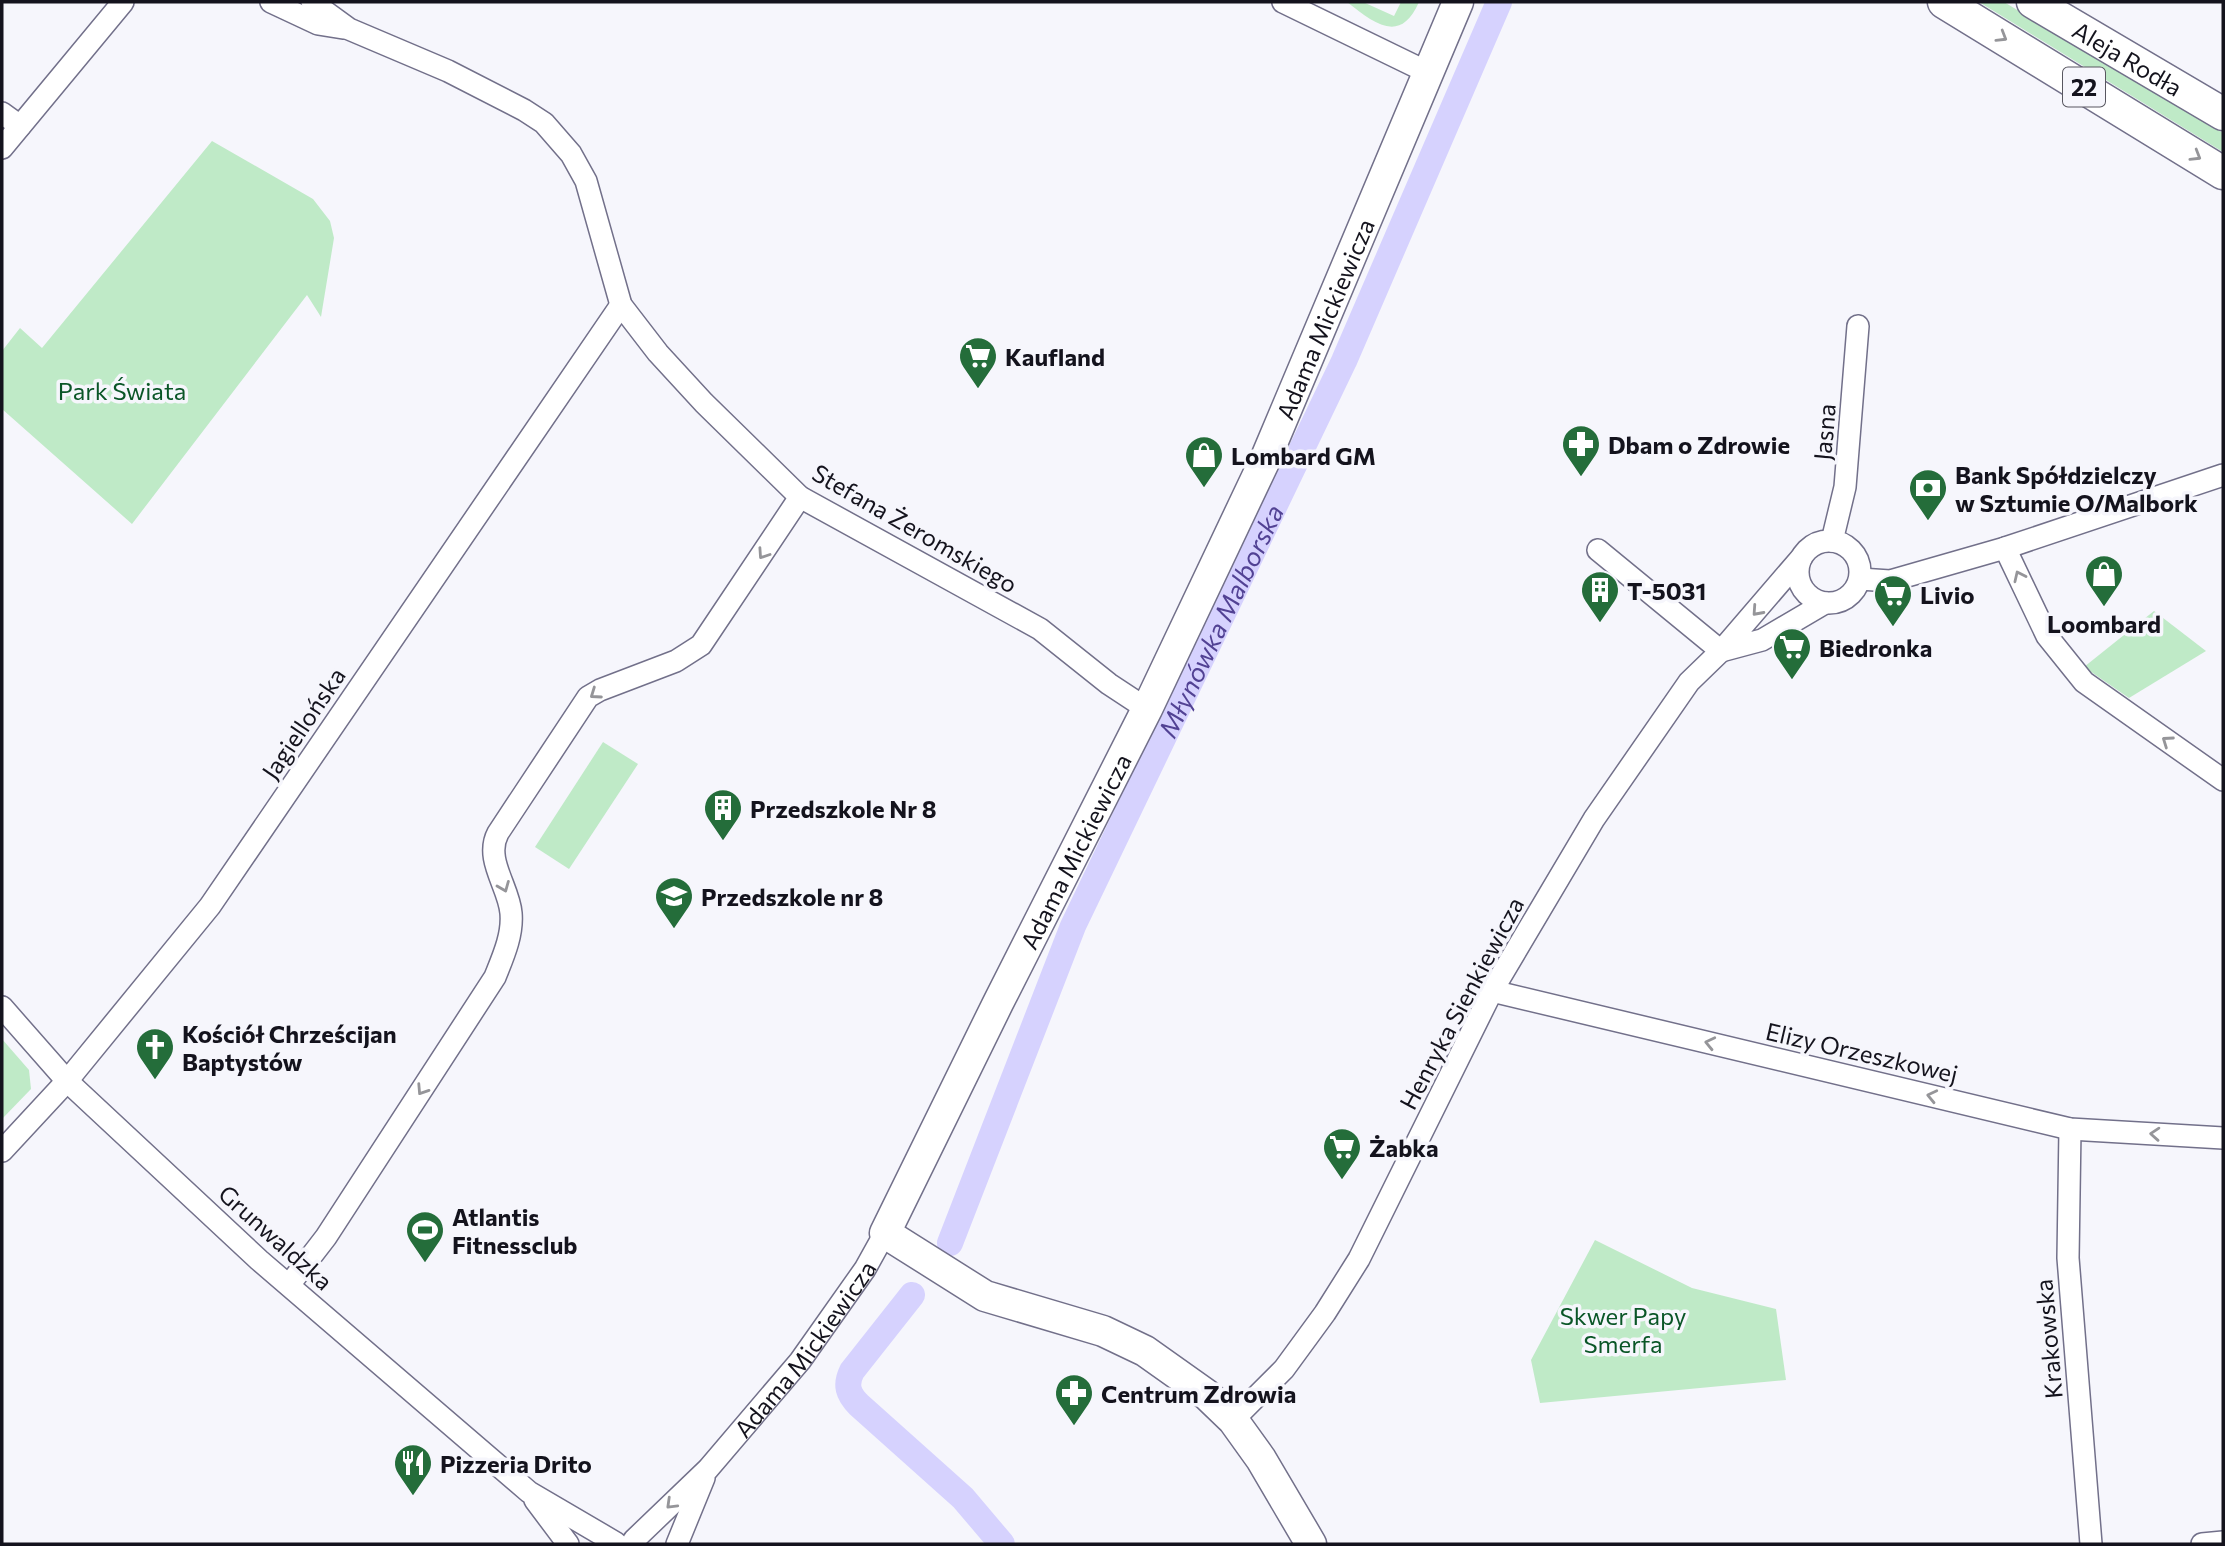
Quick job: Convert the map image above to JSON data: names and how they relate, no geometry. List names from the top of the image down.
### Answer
{
  "streets": {
    "main road": ["Aleja Rodła", "22"],
    "street": [
      "Adama Mickiewicza",
      "Jasna",
      "Stefana Żeromskiego",
      "Jagiellońska",
      "Henryka Sienkiewicza",
      "Elizy Orzeszkowej",
      "Grunwaldzka",
      "Krakowska"
    ]
  },
  "crossings": [
    ["Adama Mickiewicza", "Stefana Żeromskiego"],
    ["Adama Mickiewicza", "Grunwaldzka"],
    ["Jasna", "Henryka Sienkiewicza"],
    ["Stefana Żeromskiego", "Jagiellońska"],
    ["Jagiellońska", "Grunwaldzka"],
    ["Henryka Sienkiewicza", "Elizy Orzeszkowej"],
    ["Elizy Orzeszkowej", "Krakowska"]
  ],
  "one_way": ["Elizy Orzeszkowej"],
  "water": ["Młynówka Malborska"],
  "parks": ["Park Świata", "Skwer Papy Smerfa"],
  "places": {
    "supermarket": [
      "Kaufland",
      "Livio",
      "Biedronka",
      "Żabka"
    ],
    "pharmacy": ["Dbam o Zdrowie", "Centrum Zdrowia"],
    "shop": ["Lombard GM", "Loombard"],
    "bank": ["Bank Spółdzielczy w Sztumie O/Malbork"],
    "building": ["T-5031", "Przedszkole Nr 8"],
    "school or university": ["Przedszkole nr 8"],
    "church": ["Kościół Chrześcijan Baptystów"],
    "sports": ["Atlantis Fitnessclub"],
    "restaurant": ["Pizzeria Drito"]
  }
}
